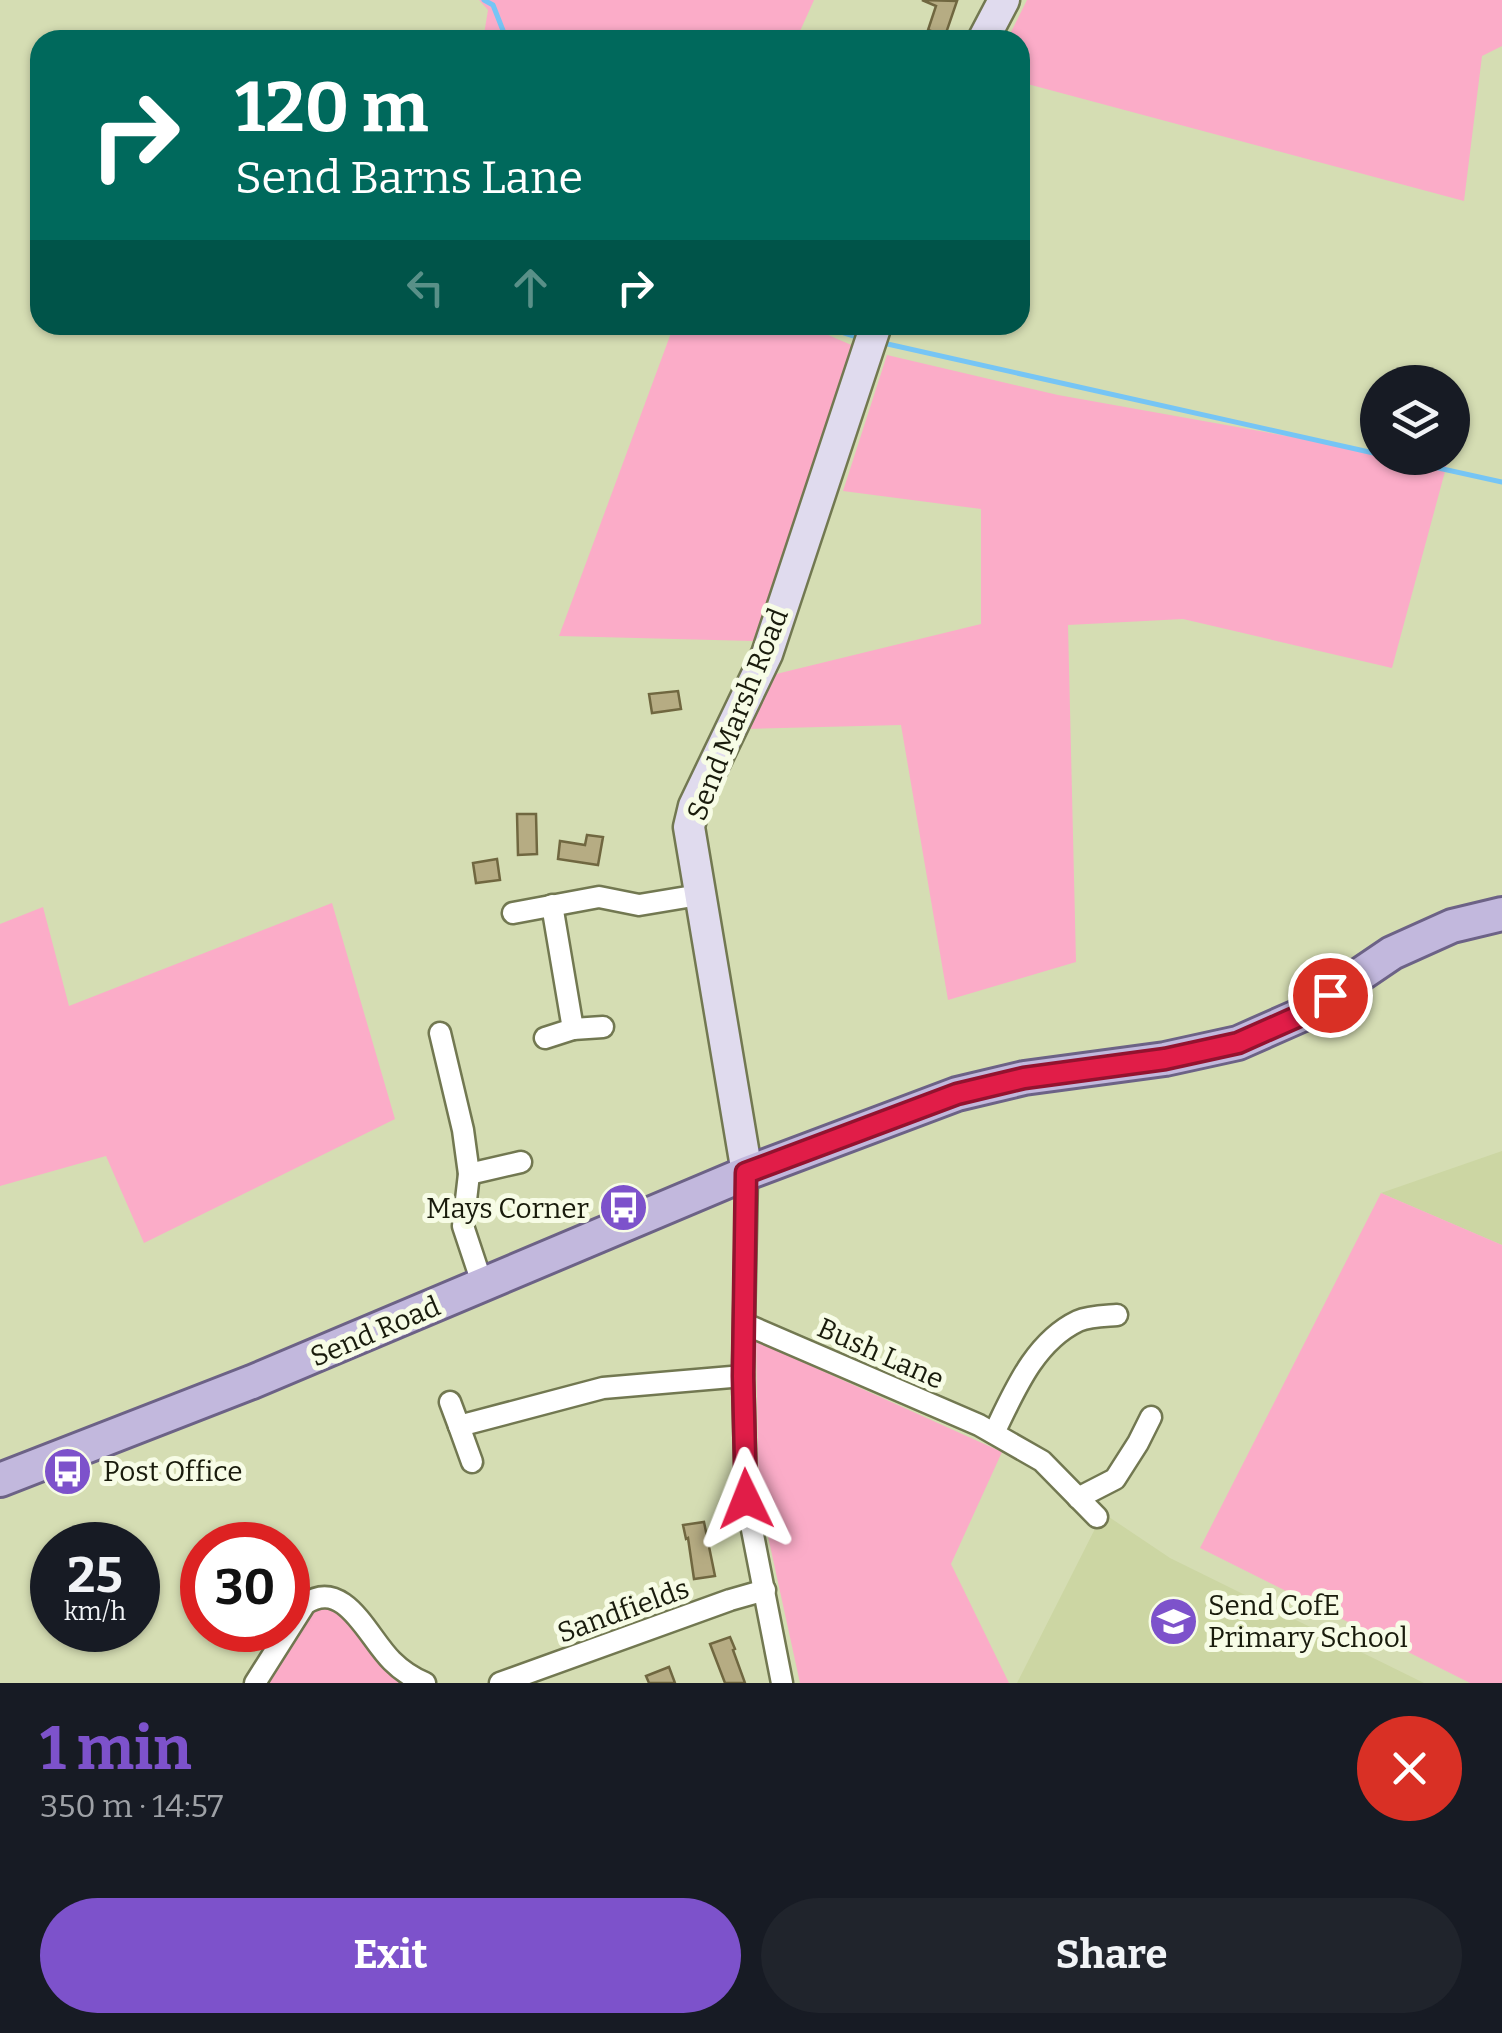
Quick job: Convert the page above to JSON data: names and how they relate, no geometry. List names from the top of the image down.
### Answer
{
  "streets": {
    "main road": ["Send Marsh Road", "Send Road"],
    "street": ["Bush Lane", "Sandfields"]
  },
  "crossings": [
    ["Send Marsh Road", "Send Road"]
  ],
  "places": {
    "bus stop": ["Mays Corner", "Post Office"],
    "school or university": ["Send CofE Primary School"]
  },
  "page": {
    "turn": ["120 m", "Send Barns Lane"],
    "speed": "25 km/h",
    "limit": "30",
    "heading": ["1 min", "350 m · 14:57"],
    "buttons": ["Exit", "Share"]
  }
}
